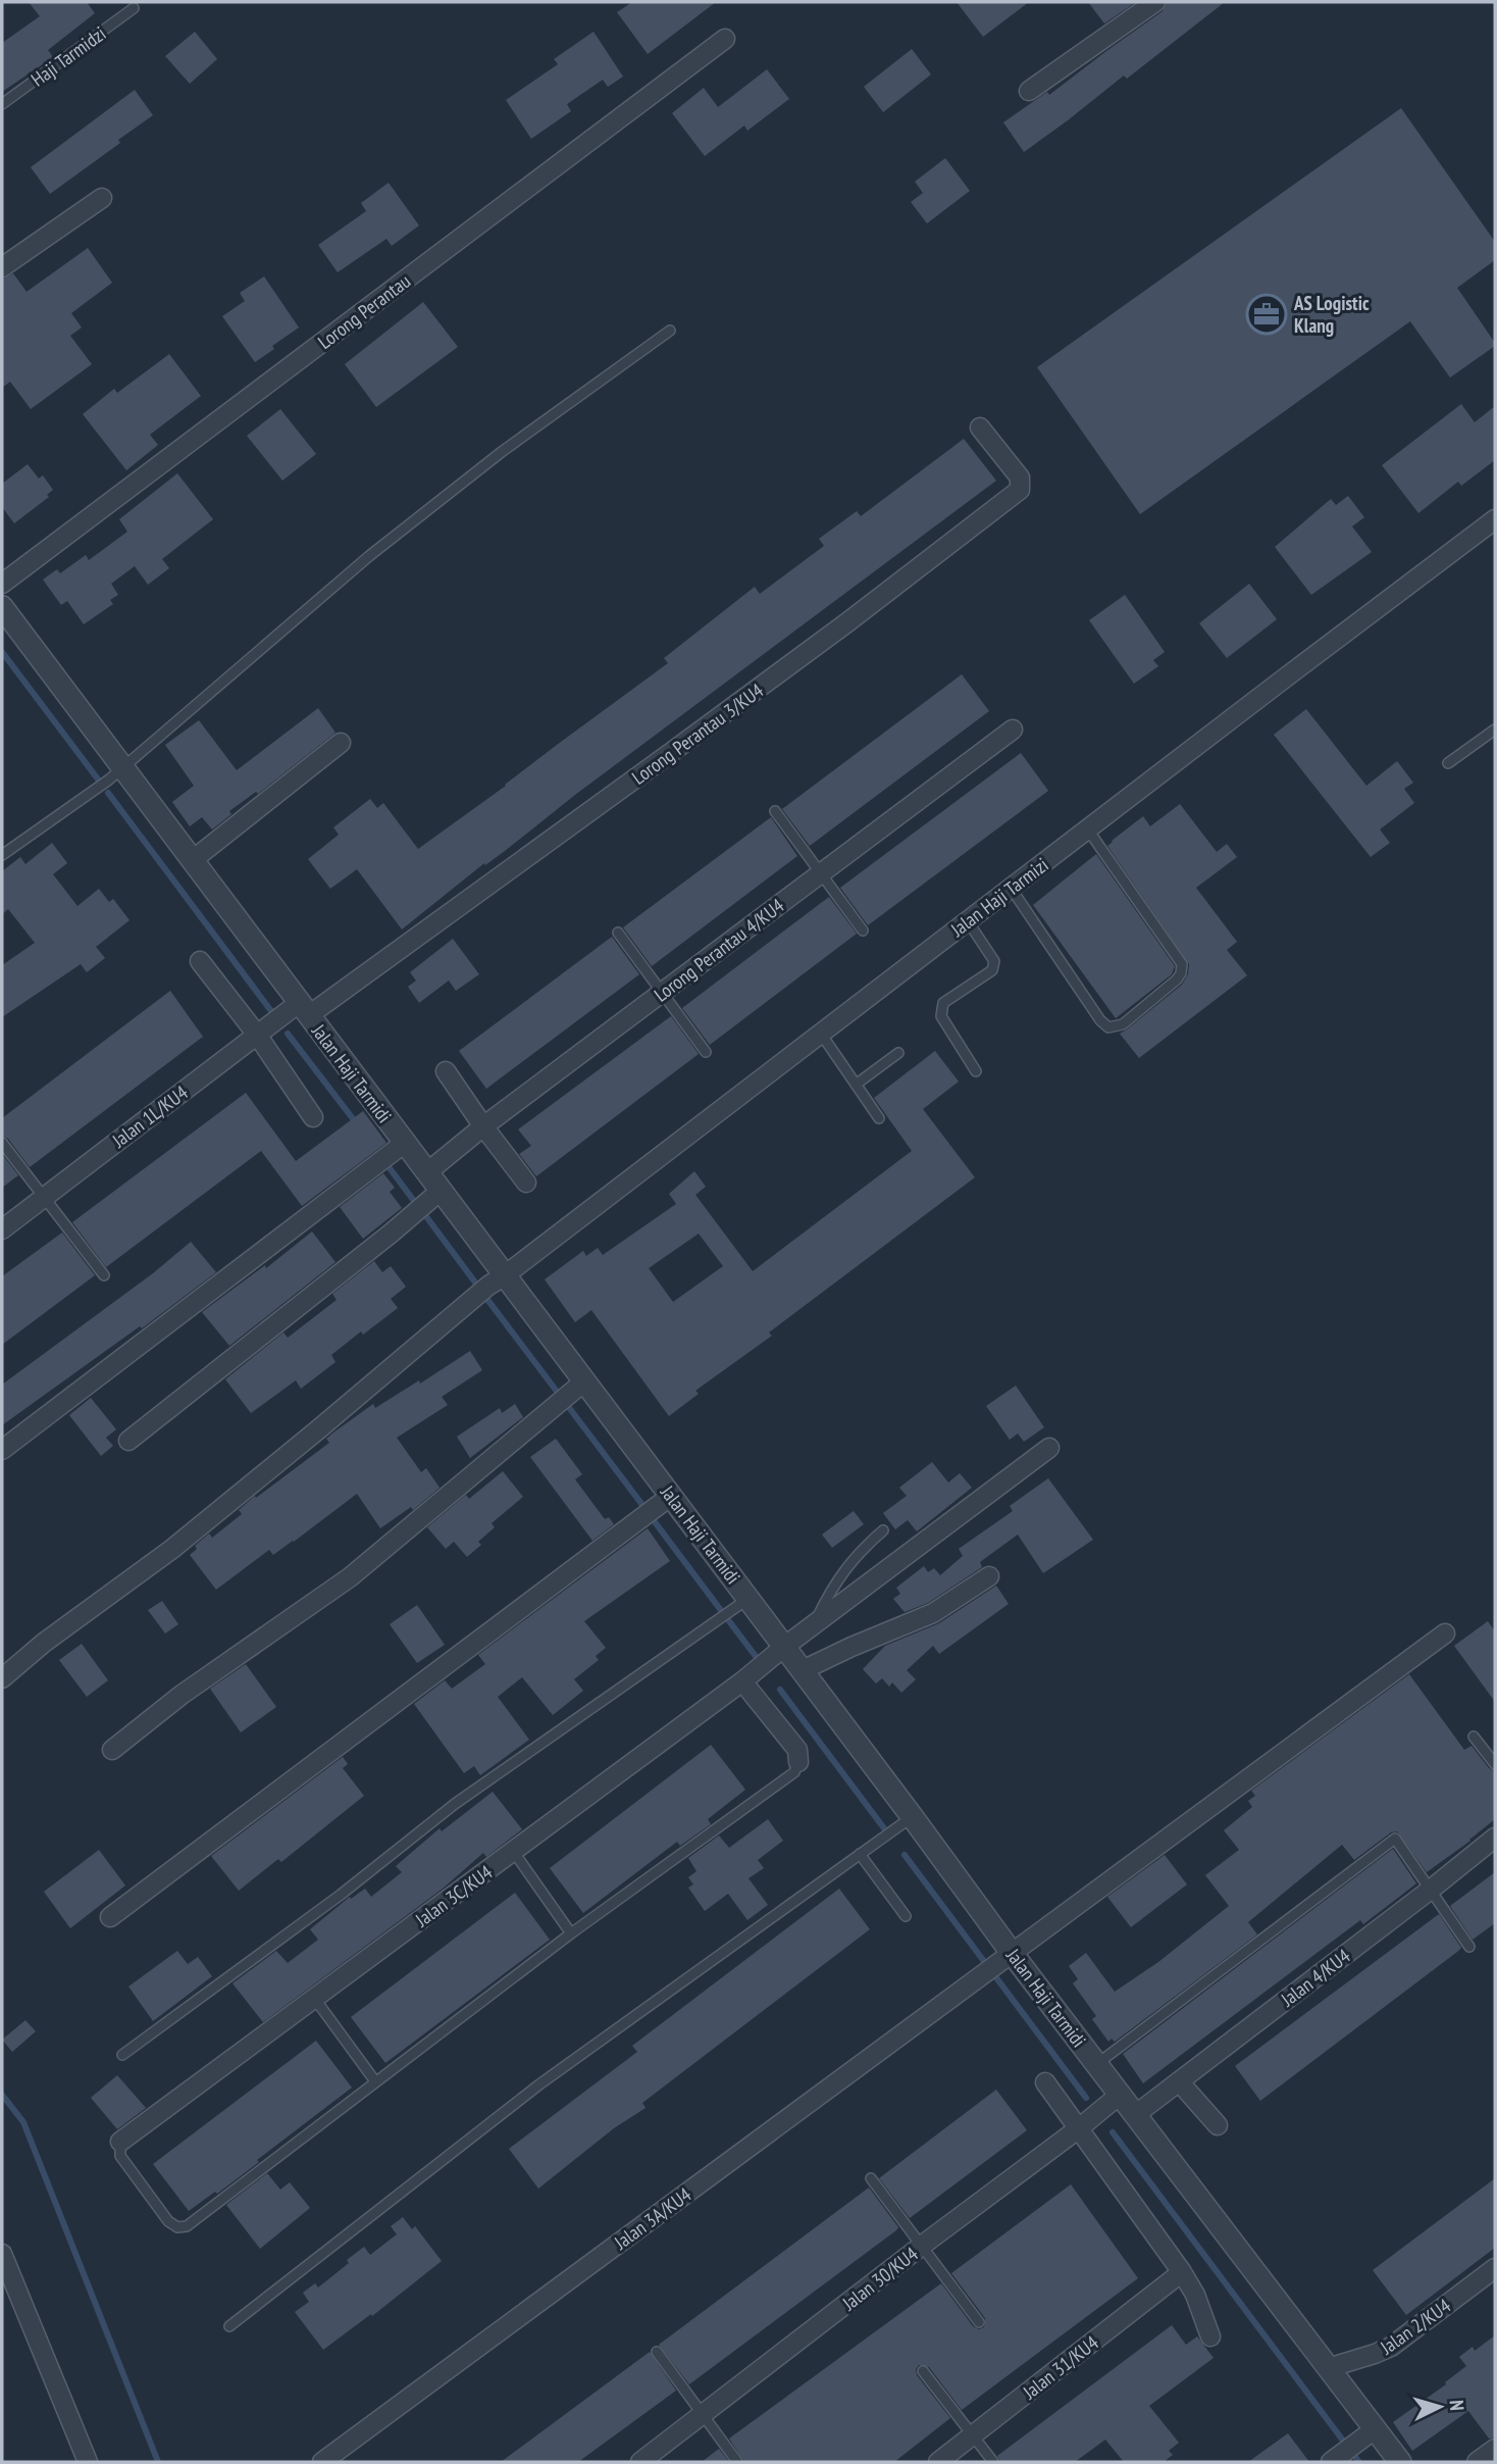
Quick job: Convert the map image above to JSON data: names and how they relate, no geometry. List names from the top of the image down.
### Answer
{
  "streets": {
    "street": [
      "Lorong Perantau",
      "Lorong Perantau 3/KU4",
      "Jalan Haji Tarmizi",
      "Lorong Perantau 4/KU4",
      "Jalan Haji Tarmidi",
      "Jalan 1L/KU4",
      "Jalan 3C/KU4",
      "Jalan 4/KU4",
      "Jalan 3A/KU4",
      "Jalan 30/KU4",
      "Jalan 2/KU4",
      "Jalan 31/KU4"
    ],
    "lane": ["Haji Tarmidzi"]
  },
  "crossings": [
    ["Lorong Perantau 3/KU4", "Jalan Haji Tarmidi"],
    ["Lorong Perantau 3/KU4", "Jalan 1L/KU4"],
    ["Jalan Haji Tarmizi", "Jalan Haji Tarmidi"],
    ["Lorong Perantau 4/KU4", "Jalan Haji Tarmidi"],
    ["Jalan Haji Tarmidi", "Jalan 1L/KU4"],
    ["Jalan Haji Tarmidi", "Jalan 3C/KU4"],
    ["Jalan Haji Tarmidi", "Jalan 4/KU4"],
    ["Jalan Haji Tarmidi", "Jalan 3A/KU4"],
    ["Jalan Haji Tarmidi", "Jalan 30/KU4"],
    ["Jalan Haji Tarmidi", "Jalan 2/KU4"]
  ],
  "places": {
    "office": ["AS Logistic Klang"]
  },
  "north": "right"
}
